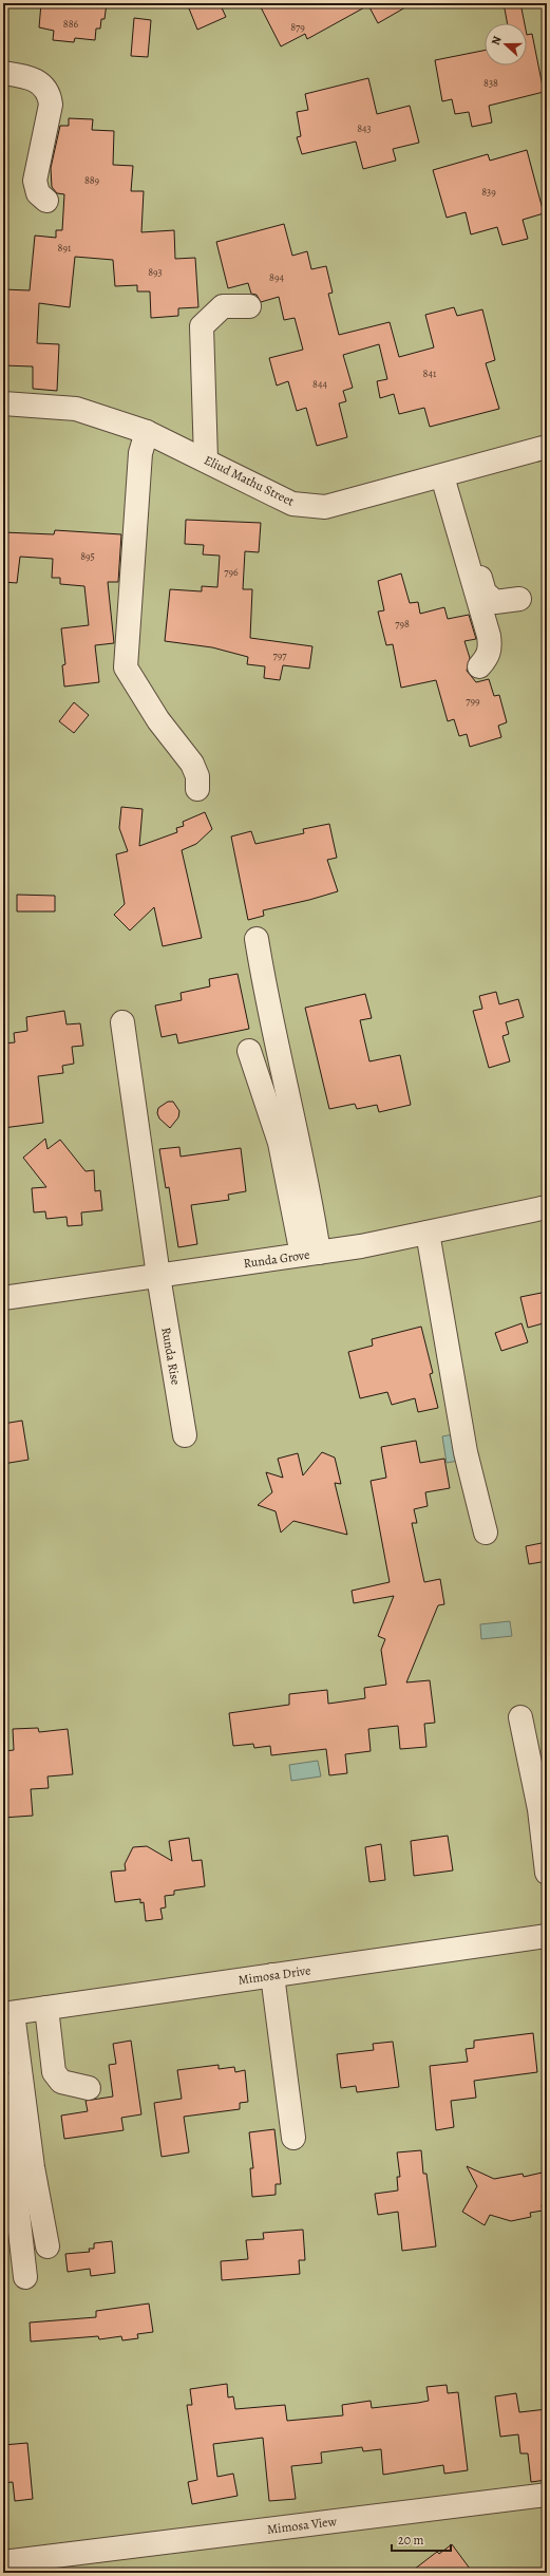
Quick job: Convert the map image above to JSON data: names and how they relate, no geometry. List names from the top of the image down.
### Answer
{
  "streets": {
    "street": [
      "Eliud Mathu Street",
      "Runda Grove",
      "Runda Rise",
      "Mimosa Drive",
      "Mimosa View"
    ]
  },
  "crossings": [
    ["Runda Grove", "Runda Rise"]
  ],
  "house_numbers": [
    "886",
    "879",
    "838",
    "843",
    "889",
    "839",
    "891",
    "893",
    "894",
    "841",
    "844",
    "895",
    "796",
    "798",
    "797",
    "799"
  ],
  "scale_bar": "20 m",
  "north": "left"
}
